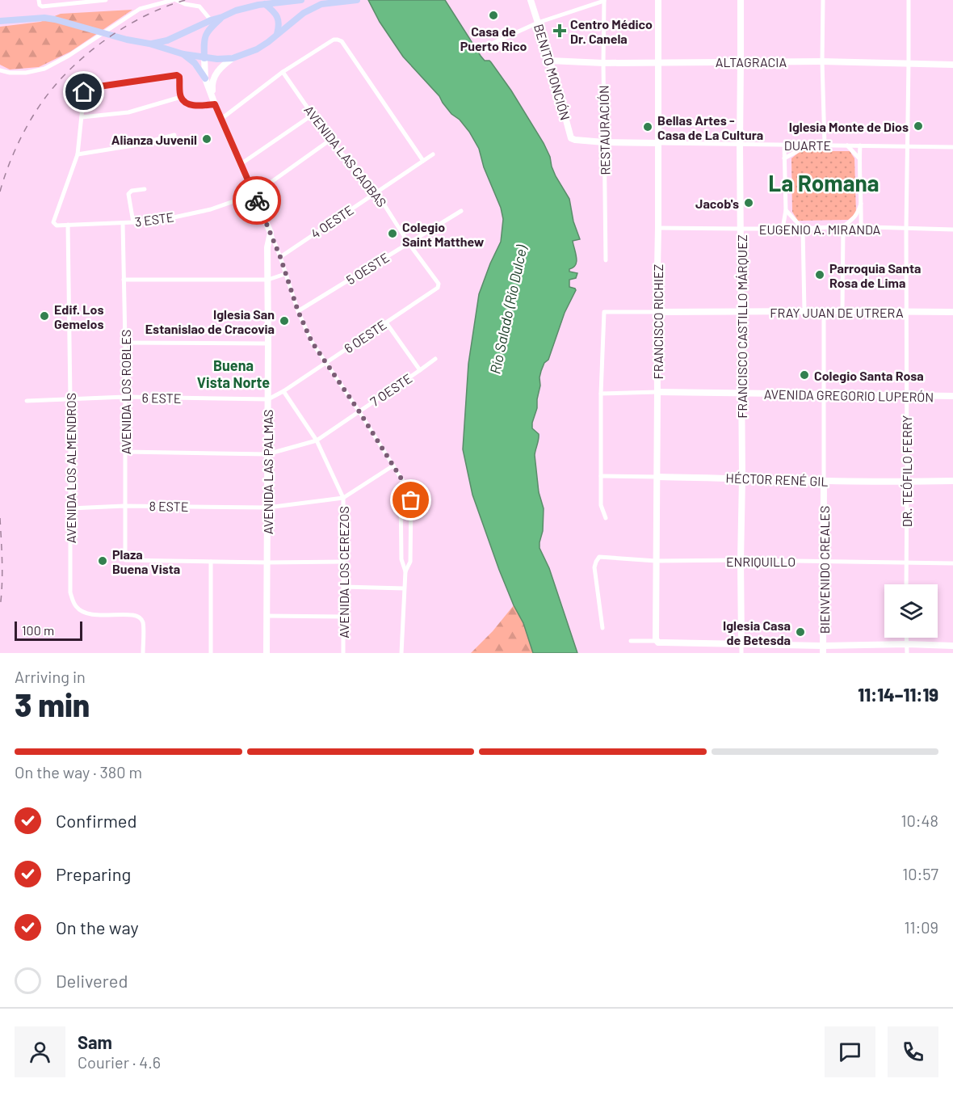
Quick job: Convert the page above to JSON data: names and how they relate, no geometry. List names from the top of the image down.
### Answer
{
  "streets": {
    "main road": [
      "ALTAGRACIA",
      "BENITO MONCIÓN",
      "DUARTE",
      "FRAY JUAN DE UTRERA",
      "FRANCISCO RICHIEZ",
      "FRANCISCO CASTILLO MÁRQUEZ",
      "AVENIDA GREGORIO LUPERÓN",
      "AVENIDA LAS PALMAS",
      "HÉCTOR RENÉ GIL",
      "BIENVENIDO CREALES"
    ],
    "street": [
      "RESTAURACIÓN",
      "AVENIDA LAS CAOBAS",
      "3 ESTE",
      "4 OESTE",
      "EUGENIO A. MIRANDA",
      "5 OESTE",
      "6 OESTE",
      "7 OESTE",
      "AVENIDA LOS ROBLES",
      "6 ESTE",
      "AVENIDA LOS ALMENDROS",
      "DR. TEÓFILO FERRY",
      "8 ESTE",
      "ENRIQUILLO",
      "AVENIDA LOS CEREZOS"
    ]
  },
  "crossings": [
    ["ALTAGRACIA", "BENITO MONCIÓN"],
    ["ALTAGRACIA", "RESTAURACIÓN"],
    ["ALTAGRACIA", "FRANCISCO RICHIEZ"],
    ["ALTAGRACIA", "FRANCISCO CASTILLO MÁRQUEZ"],
    ["ALTAGRACIA", "DR. TEÓFILO FERRY"],
    ["BENITO MONCIÓN", "DUARTE"],
    ["RESTAURACIÓN", "DUARTE"],
    ["DUARTE", "EUGENIO A. MIRANDA"],
    ["DUARTE", "FRANCISCO RICHIEZ"],
    ["DUARTE", "FRANCISCO CASTILLO MÁRQUEZ"],
    ["DUARTE", "DR. TEÓFILO FERRY"],
    ["AVENIDA LAS CAOBAS", "3 ESTE"],
    ["AVENIDA LAS CAOBAS", "4 OESTE"],
    ["AVENIDA LAS CAOBAS", "5 OESTE"],
    ["AVENIDA LAS CAOBAS", "6 OESTE"],
    ["3 ESTE", "AVENIDA LOS ROBLES"],
    ["3 ESTE", "AVENIDA LOS ALMENDROS"],
    ["EUGENIO A. MIRANDA", "FRANCISCO RICHIEZ"],
    ["EUGENIO A. MIRANDA", "FRANCISCO CASTILLO MÁRQUEZ"],
    ["EUGENIO A. MIRANDA", "DR. TEÓFILO FERRY"],
    ["FRAY JUAN DE UTRERA", "FRANCISCO RICHIEZ"],
    ["FRAY JUAN DE UTRERA", "FRANCISCO CASTILLO MÁRQUEZ"],
    ["FRAY JUAN DE UTRERA", "DR. TEÓFILO FERRY"],
    ["FRAY JUAN DE UTRERA", "BIENVENIDO CREALES"],
    ["FRANCISCO RICHIEZ", "AVENIDA GREGORIO LUPERÓN"],
    ["FRANCISCO RICHIEZ", "HÉCTOR RENÉ GIL"],
    ["FRANCISCO RICHIEZ", "ENRIQUILLO"],
    ["FRANCISCO CASTILLO MÁRQUEZ", "AVENIDA GREGORIO LUPERÓN"],
    ["FRANCISCO CASTILLO MÁRQUEZ", "HÉCTOR RENÉ GIL"],
    ["FRANCISCO CASTILLO MÁRQUEZ", "ENRIQUILLO"],
    ["6 OESTE", "6 ESTE"],
    ["6 OESTE", "AVENIDA LAS PALMAS"],
    ["6 OESTE", "AVENIDA LOS CEREZOS"],
    ["7 OESTE", "AVENIDA LOS ROBLES"],
    ["7 OESTE", "AVENIDA LAS PALMAS"],
    ["7 OESTE", "AVENIDA LOS CEREZOS"],
    ["AVENIDA LOS ROBLES", "6 ESTE"],
    ["AVENIDA LOS ROBLES", "8 ESTE"],
    ["AVENIDA GREGORIO LUPERÓN", "DR. TEÓFILO FERRY"],
    ["AVENIDA GREGORIO LUPERÓN", "BIENVENIDO CREALES"],
    ["6 ESTE", "AVENIDA LOS ALMENDROS"],
    ["6 ESTE", "AVENIDA LAS PALMAS"],
    ["AVENIDA LOS ALMENDROS", "8 ESTE"],
    ["DR. TEÓFILO FERRY", "HÉCTOR RENÉ GIL"],
    ["DR. TEÓFILO FERRY", "ENRIQUILLO"],
    ["AVENIDA LAS PALMAS", "8 ESTE"],
    ["HÉCTOR RENÉ GIL", "BIENVENIDO CREALES"],
    ["8 ESTE", "AVENIDA LOS CEREZOS"],
    ["ENRIQUILLO", "BIENVENIDO CREALES"]
  ],
  "districts": ["La Romana", "Buena Vista Norte"],
  "water": ["Río Salado (Río Dulce)"],
  "places": {
    "other": [
      "Casa de Puerto Rico",
      "Iglesia Monte de Dios",
      "Bellas Artes - Casa de La Cultura",
      "Alianza Juvenil",
      "Jacob's",
      "Colegio Saint Matthew",
      "Parroquia Santa Rosa de Lima",
      "Edif. Los Gemelos",
      "Iglesia San Estanislao de Cracovia",
      "Colegio Santa Rosa",
      "Plaza Buena Vista",
      "Iglesia Casa de Betesda"
    ],
    "health": ["Centro Médico Dr. Canela"]
  },
  "scale_bar": "100 m",
  "page": {
    "scale": "100 m",
    "heading": ["3 min", "Arriving in", "11:14–11:19"],
    "panel": ["Sam", "Courier · 4.6"],
    "bar": "On the way · 380 m",
    "list": [
      ["Confirmed", "10:48"],
      ["Preparing", "10:57"],
      ["On the way", "11:09"],
      "Delivered"
    ]
  }
}
